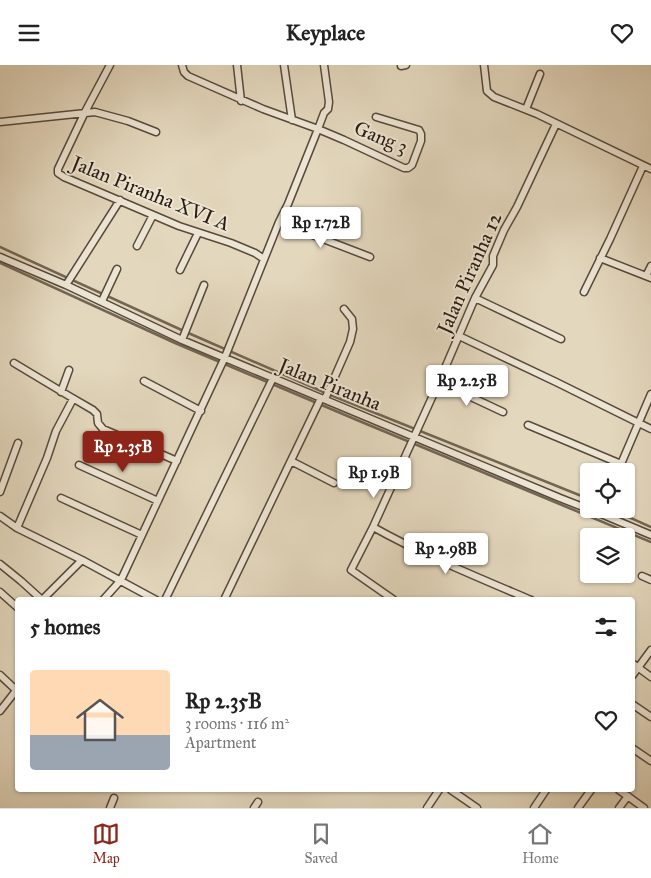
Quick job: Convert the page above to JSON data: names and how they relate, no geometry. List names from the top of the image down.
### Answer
{
  "streets": {
    "street": [
      "Gang 3",
      "Jalan Piranha XVI A",
      "Jalan Piranha 12",
      "Jalan Piranha"
    ]
  },
  "crossings": [
    ["Jalan Piranha 12", "Jalan Piranha"]
  ],
  "page": {
    "header": "Keyplace",
    "price": [
      "Rp 1.72B",
      "Rp 2.25B",
      "Rp 2.35B",
      "Rp 1.9B",
      "Rp 2.98B"
    ],
    "heading": "5 homes",
    "list": [
      {
        "name": "Rp 2.35B",
        "note": "3 rooms · 116 m² · Apartment"
      }
    ],
    "tabs": ["Map", "Saved", "Home"]
  }
}
